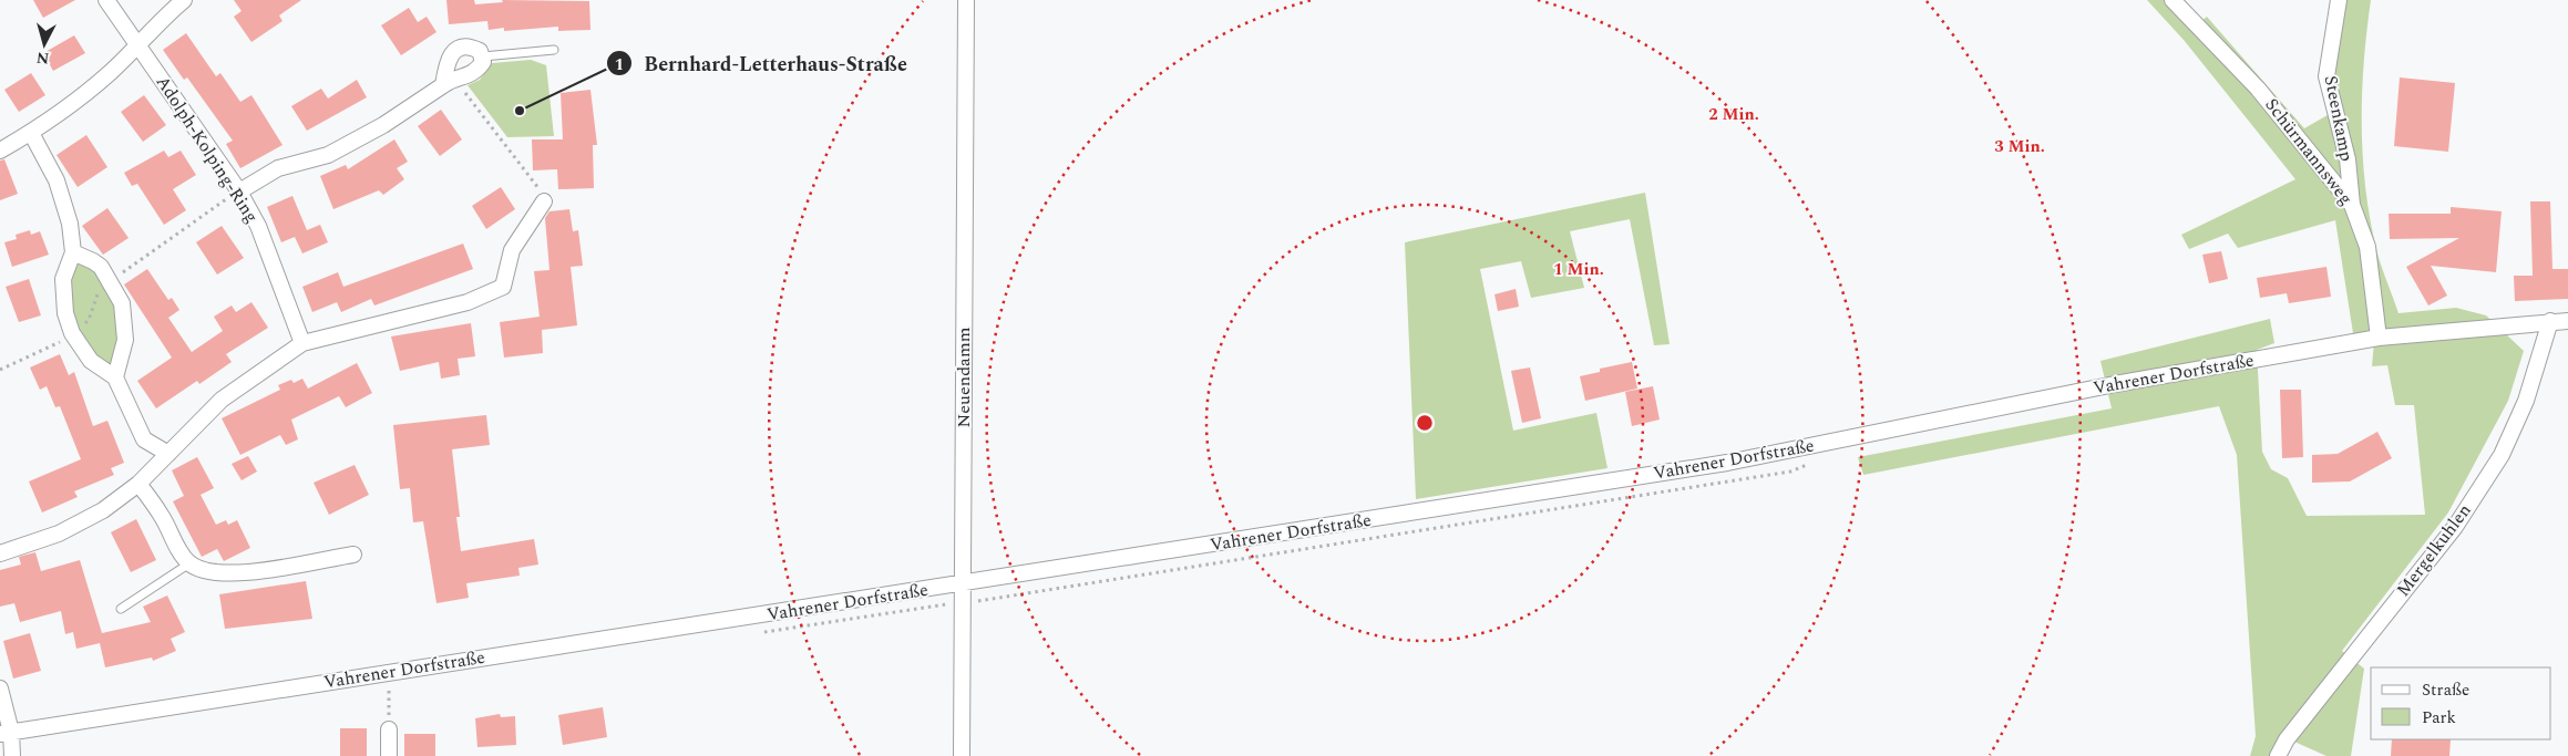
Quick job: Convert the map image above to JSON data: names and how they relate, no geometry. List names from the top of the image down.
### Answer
{
  "streets": {
    "street": [
      "Steenkamp",
      "Adolph-Kolping-Ring",
      "Schürmannsweg",
      "Vahrener Dorfstraße",
      "Neuendamm",
      "Mergelkuhlen"
    ]
  },
  "crossings": [
    ["Steenkamp", "Schürmannsweg"],
    ["Schürmannsweg", "Vahrener Dorfstraße"],
    ["Vahrener Dorfstraße", "Neuendamm"],
    ["Vahrener Dorfstraße", "Mergelkuhlen"]
  ],
  "places": ["Bernhard-Letterhaus-Straße"],
  "legend": ["Straße", "Park"],
  "north": "bottom",
  "rings": ["2 Min.", "3 Min.", "1 Min."]
}
